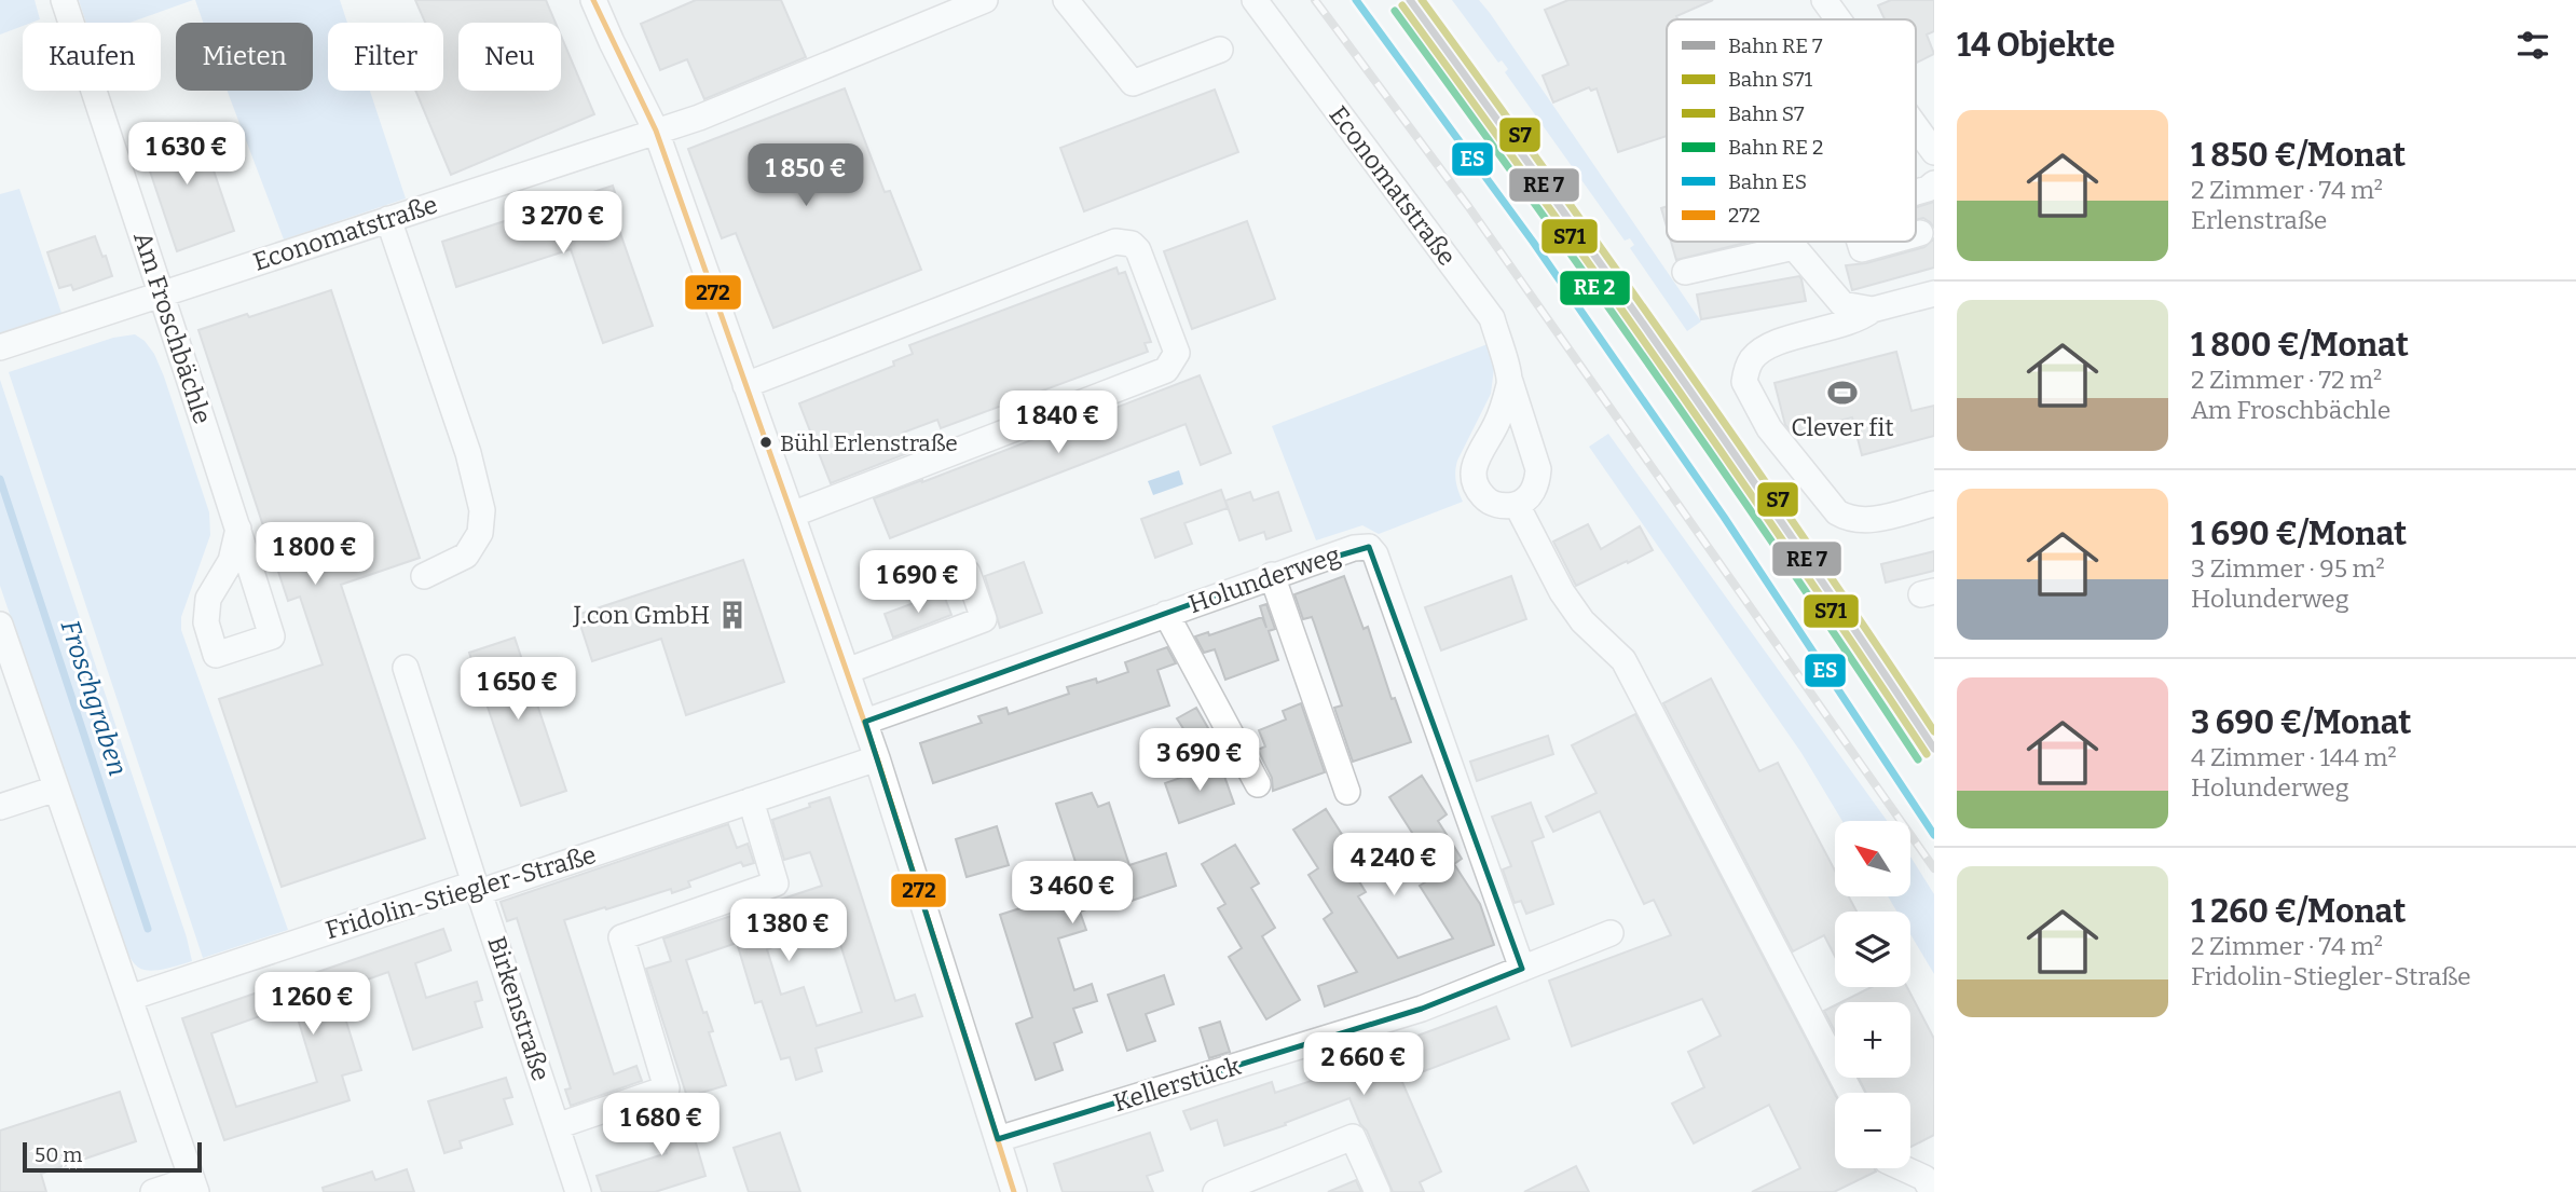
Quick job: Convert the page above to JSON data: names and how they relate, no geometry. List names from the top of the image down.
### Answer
{
  "streets": {
    "street": [
      "Economatstraße",
      "Am Froschbächle",
      "Holunderweg",
      "Fridolin-Stiegler-Straße",
      "Birkenstraße",
      "Kellerstück"
    ]
  },
  "crossings": [
    ["Economatstraße", "Am Froschbächle"],
    ["Holunderweg", "Kellerstück"],
    ["Fridolin-Stiegler-Straße", "Birkenstraße"]
  ],
  "water": ["Froschgraben"],
  "places": {
    "sports": ["Clever fit"],
    "other": ["Bühl Erlenstraße"],
    "building": ["J.con GmbH"]
  },
  "lines": [
    "rail line S7",
    "rail line ES",
    "transit line 272",
    "rail line S71"
  ],
  "legend": [
    "Bahn RE 7",
    "Bahn S71",
    "Bahn S7",
    "Bahn RE 2",
    "Bahn ES",
    "272"
  ],
  "scale_bar": "50 m",
  "north": "top left",
  "page": {
    "heading": "14 Objekte",
    "chip": [
      "Kaufen",
      "Mieten",
      "Filter",
      "Neu"
    ],
    "list": [
      {
        "name": "1 850 €/Monat",
        "note": "2 Zimmer · 74 m² · Erlenstraße"
      },
      {
        "name": "1 800 €/Monat",
        "note": "2 Zimmer · 72 m² · Am Froschbächle"
      },
      {
        "name": "1 690 €/Monat",
        "note": "3 Zimmer · 95 m² · Holunderweg"
      },
      {
        "name": "3 690 €/Monat",
        "note": "4 Zimmer · 144 m² · Holunderweg"
      },
      {
        "name": "1 260 €/Monat",
        "note": "2 Zimmer · 74 m² · Fridolin-Stiegler-Straße"
      }
    ],
    "price": [
      "1 630 €",
      "1 850 €",
      "3 270 €",
      "1 840 €",
      "1 800 €",
      "1 690 €",
      "1 650 €",
      "3 690 €",
      "4 240 €",
      "3 460 €",
      "1 380 €",
      "1 260 €",
      "2 660 €",
      "1 680 €"
    ],
    "map_buttons": ["+", "−"],
    "scale": "50 m"
  }
}
